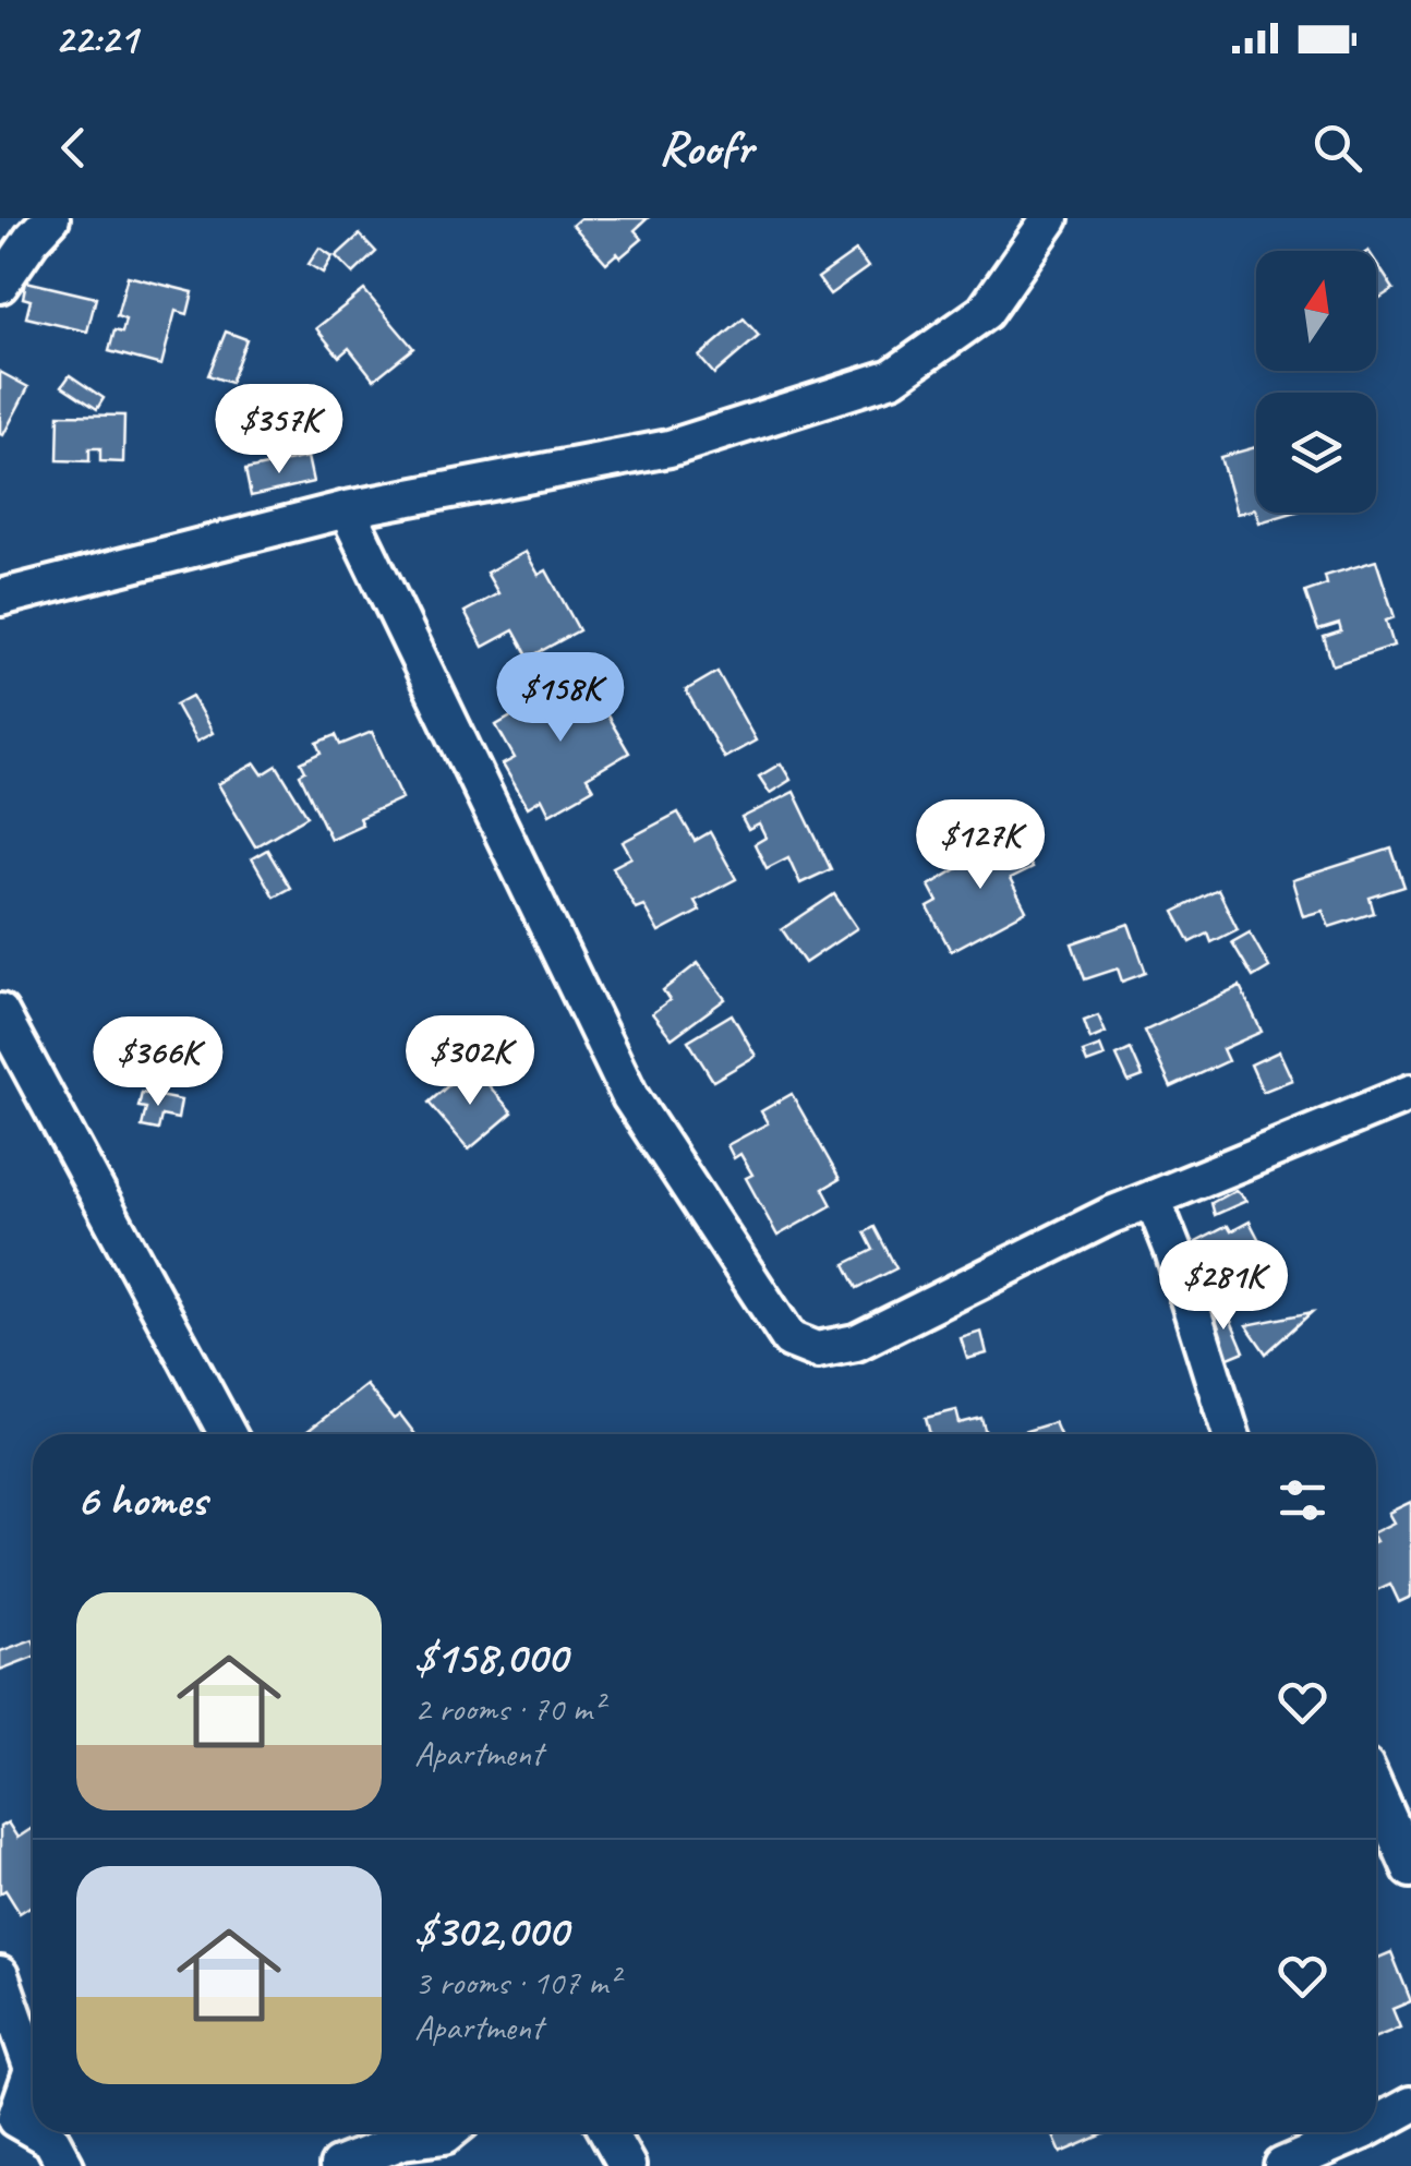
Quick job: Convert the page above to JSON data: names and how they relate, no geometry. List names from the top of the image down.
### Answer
{
  "north": "top",
  "page": {
    "status": "22:21",
    "header": "Roofr",
    "price": [
      "$357K",
      "$158K",
      "$127K",
      "$302K",
      "$366K",
      "$281K"
    ],
    "heading": "6 homes",
    "list": [
      {
        "name": "$158,000",
        "note": "2 rooms · 70 m² · Apartment"
      },
      {
        "name": "$302,000",
        "note": "3 rooms · 107 m² · Apartment"
      }
    ]
  }
}
